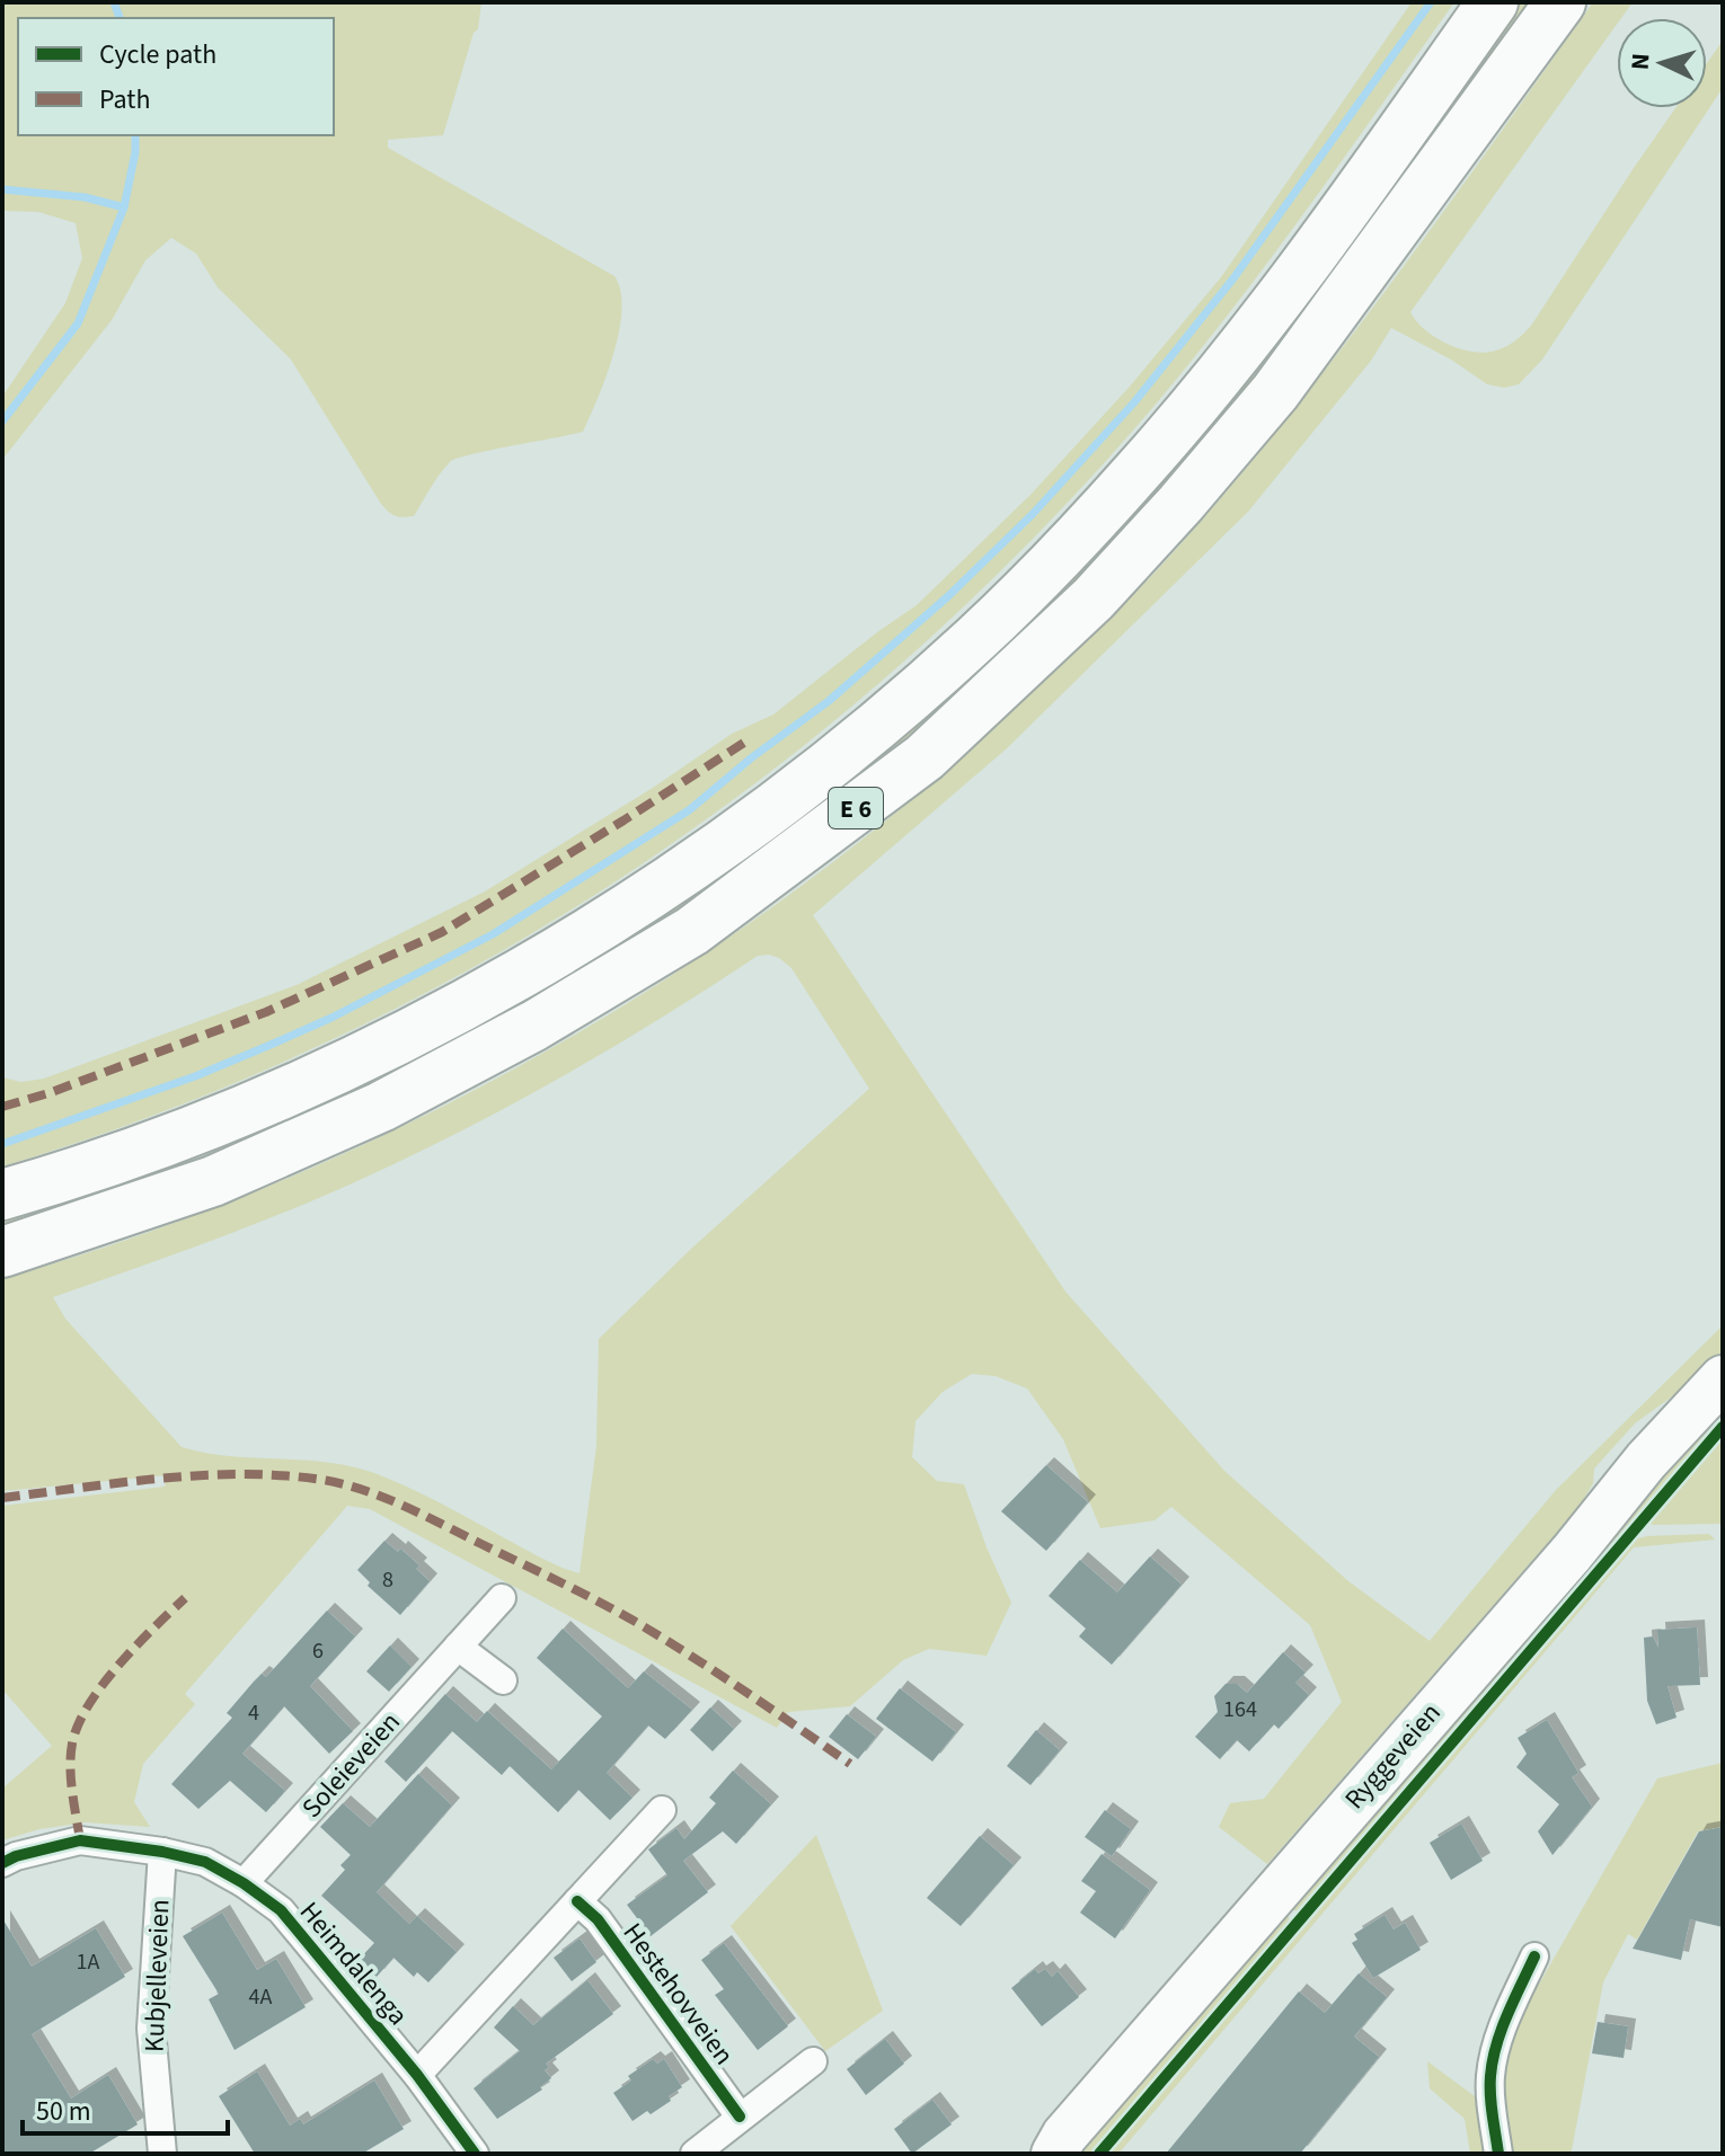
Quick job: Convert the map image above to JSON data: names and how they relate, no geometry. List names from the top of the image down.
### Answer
{
  "streets": {
    "highway": ["E 6"],
    "main road": ["Ryggeveien"],
    "street": [
      "Soleieveien",
      "Heimdalenga",
      "Kubjelleveien",
      "Hestehovveien"
    ]
  },
  "crossings": [
    ["Soleieveien", "Heimdalenga"],
    ["Heimdalenga", "Kubjelleveien"]
  ],
  "house_numbers": [
    "8",
    "6",
    "164",
    "4",
    "1A",
    "4A"
  ],
  "legend": ["Cycle path", "Path"],
  "scale_bar": "50 m",
  "north": "left"
}
